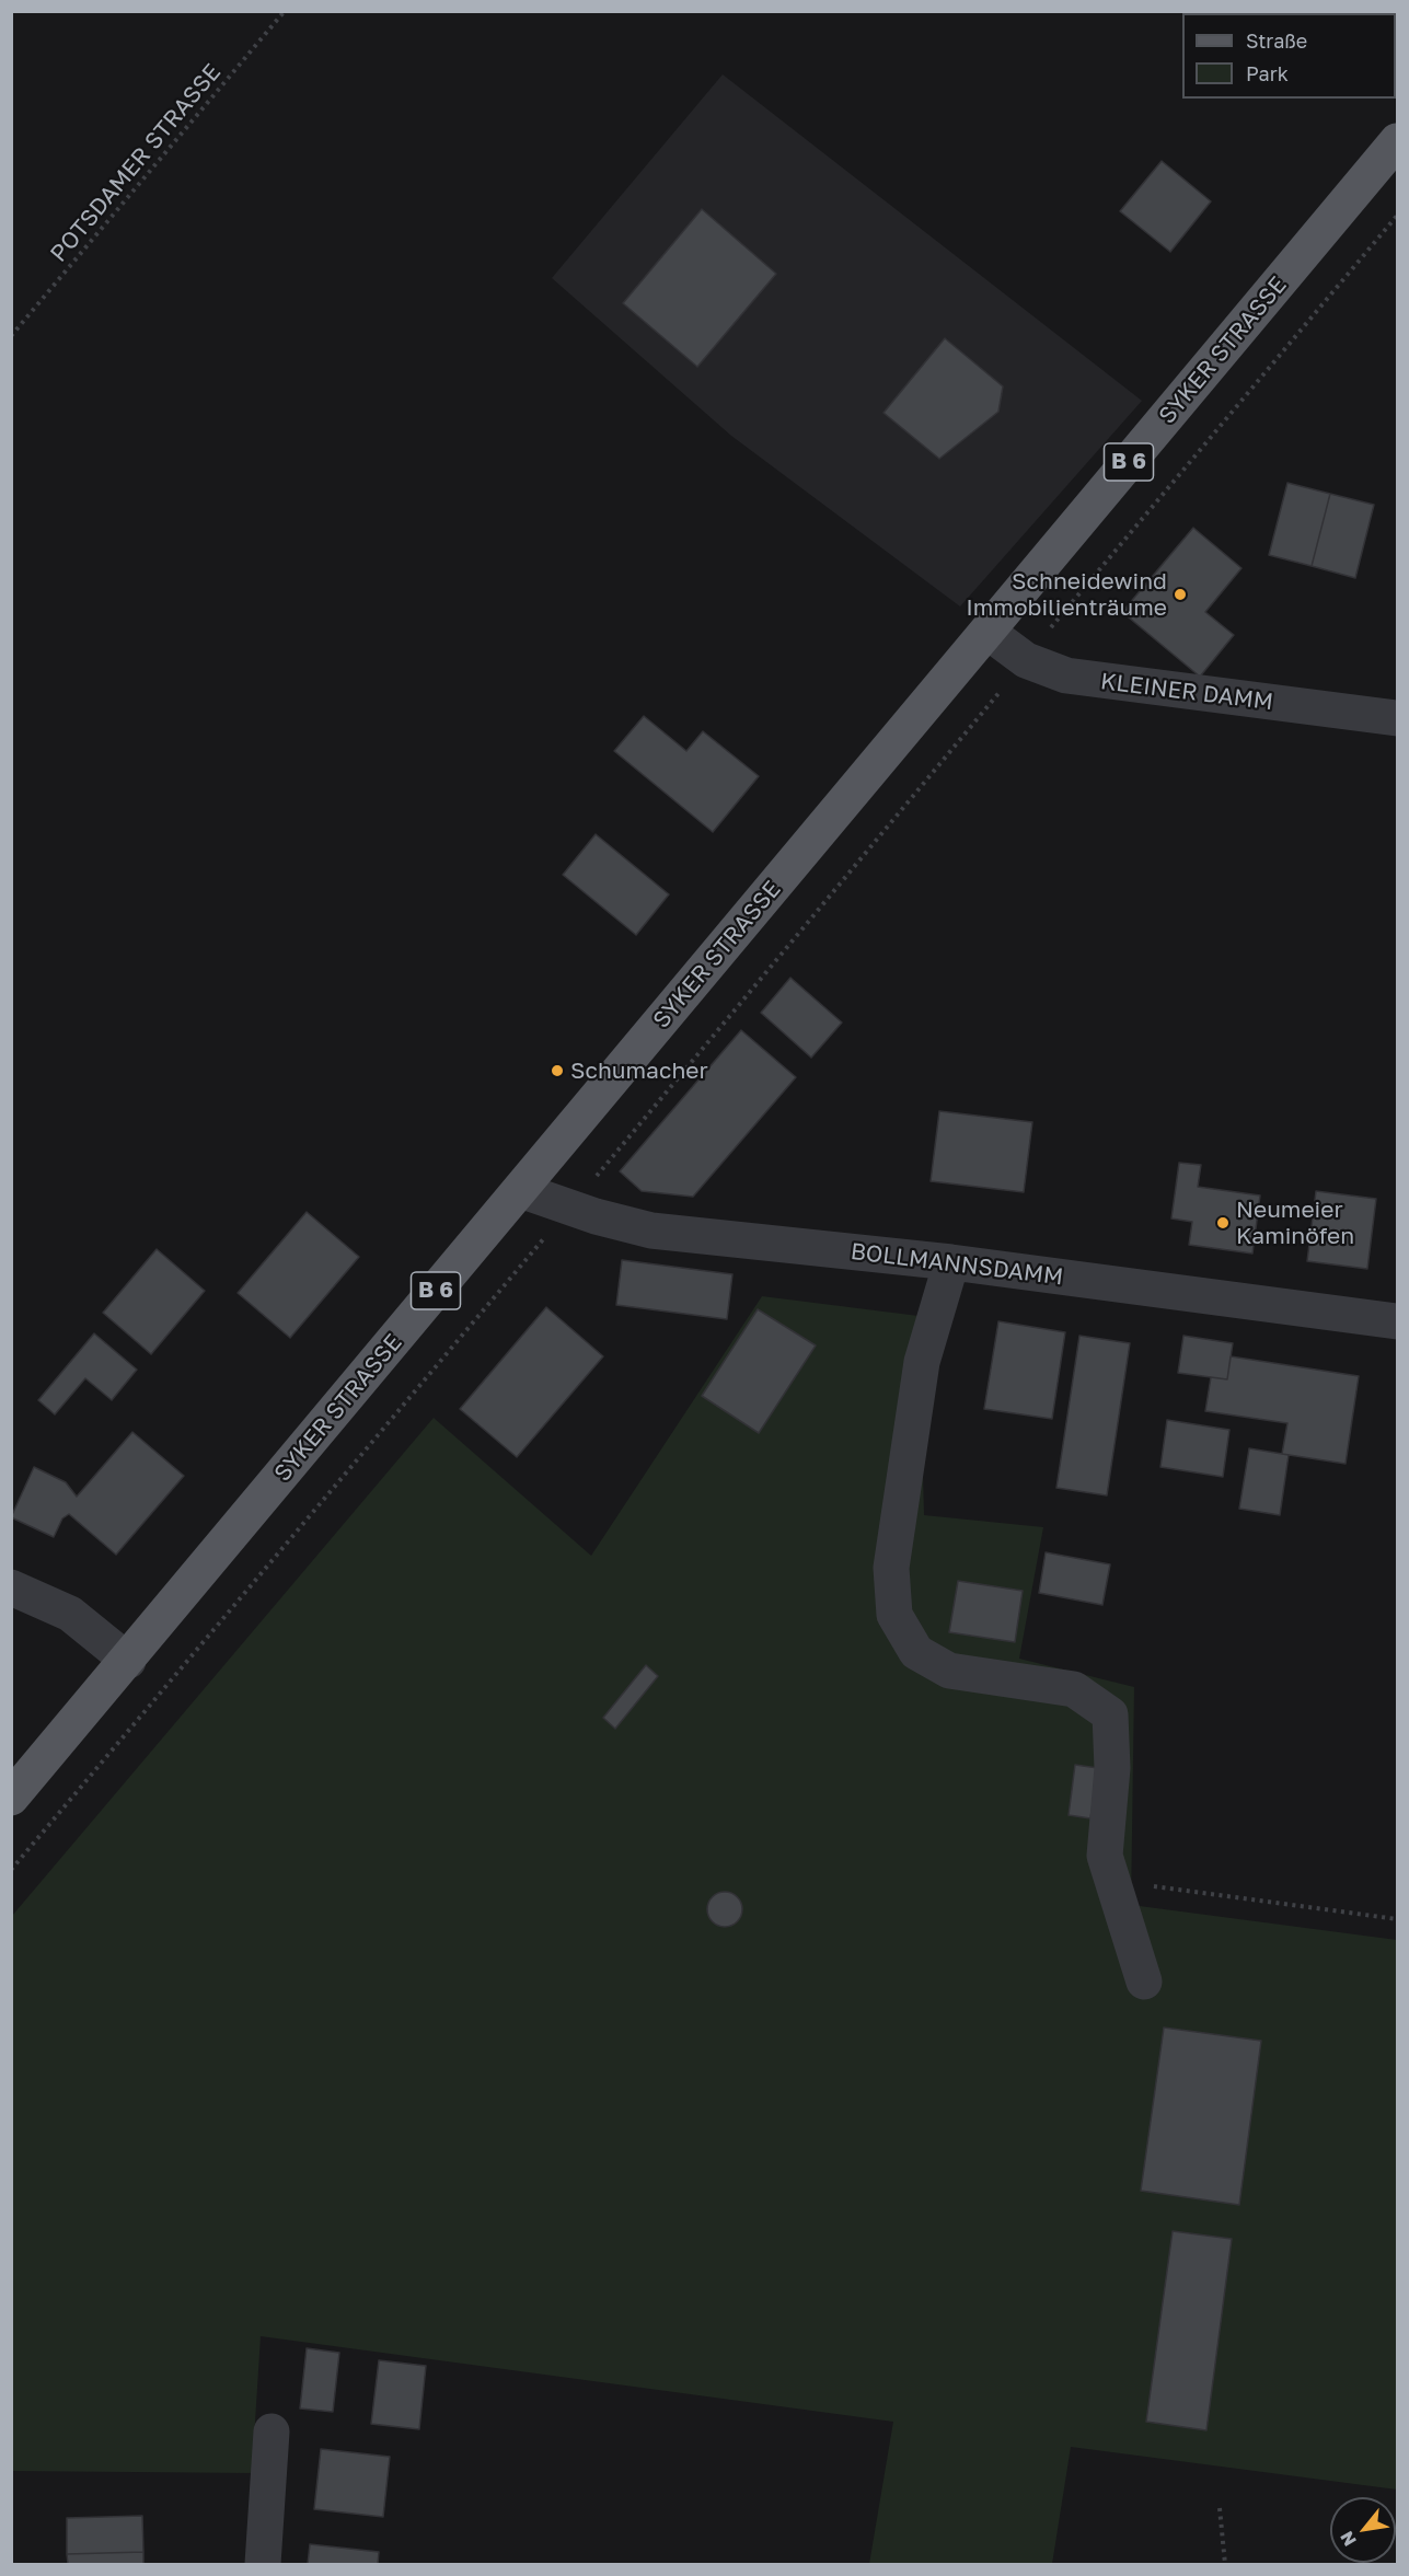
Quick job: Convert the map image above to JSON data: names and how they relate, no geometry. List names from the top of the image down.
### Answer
{
  "streets": {
    "main road": ["SYKER STRASSE", "B 6"],
    "street": ["KLEINER DAMM", "BOLLMANNSDAMM"],
    "path": ["POTSDAMER STRASSE"]
  },
  "crossings": [
    ["SYKER STRASSE", "KLEINER DAMM"],
    ["SYKER STRASSE", "BOLLMANNSDAMM"]
  ],
  "places": ["Schneidewind Immobilienträume", "Schumacher", "Neumeier Kaminöfen"],
  "legend": ["Straße", "Park"],
  "north": "bottom left"
}
